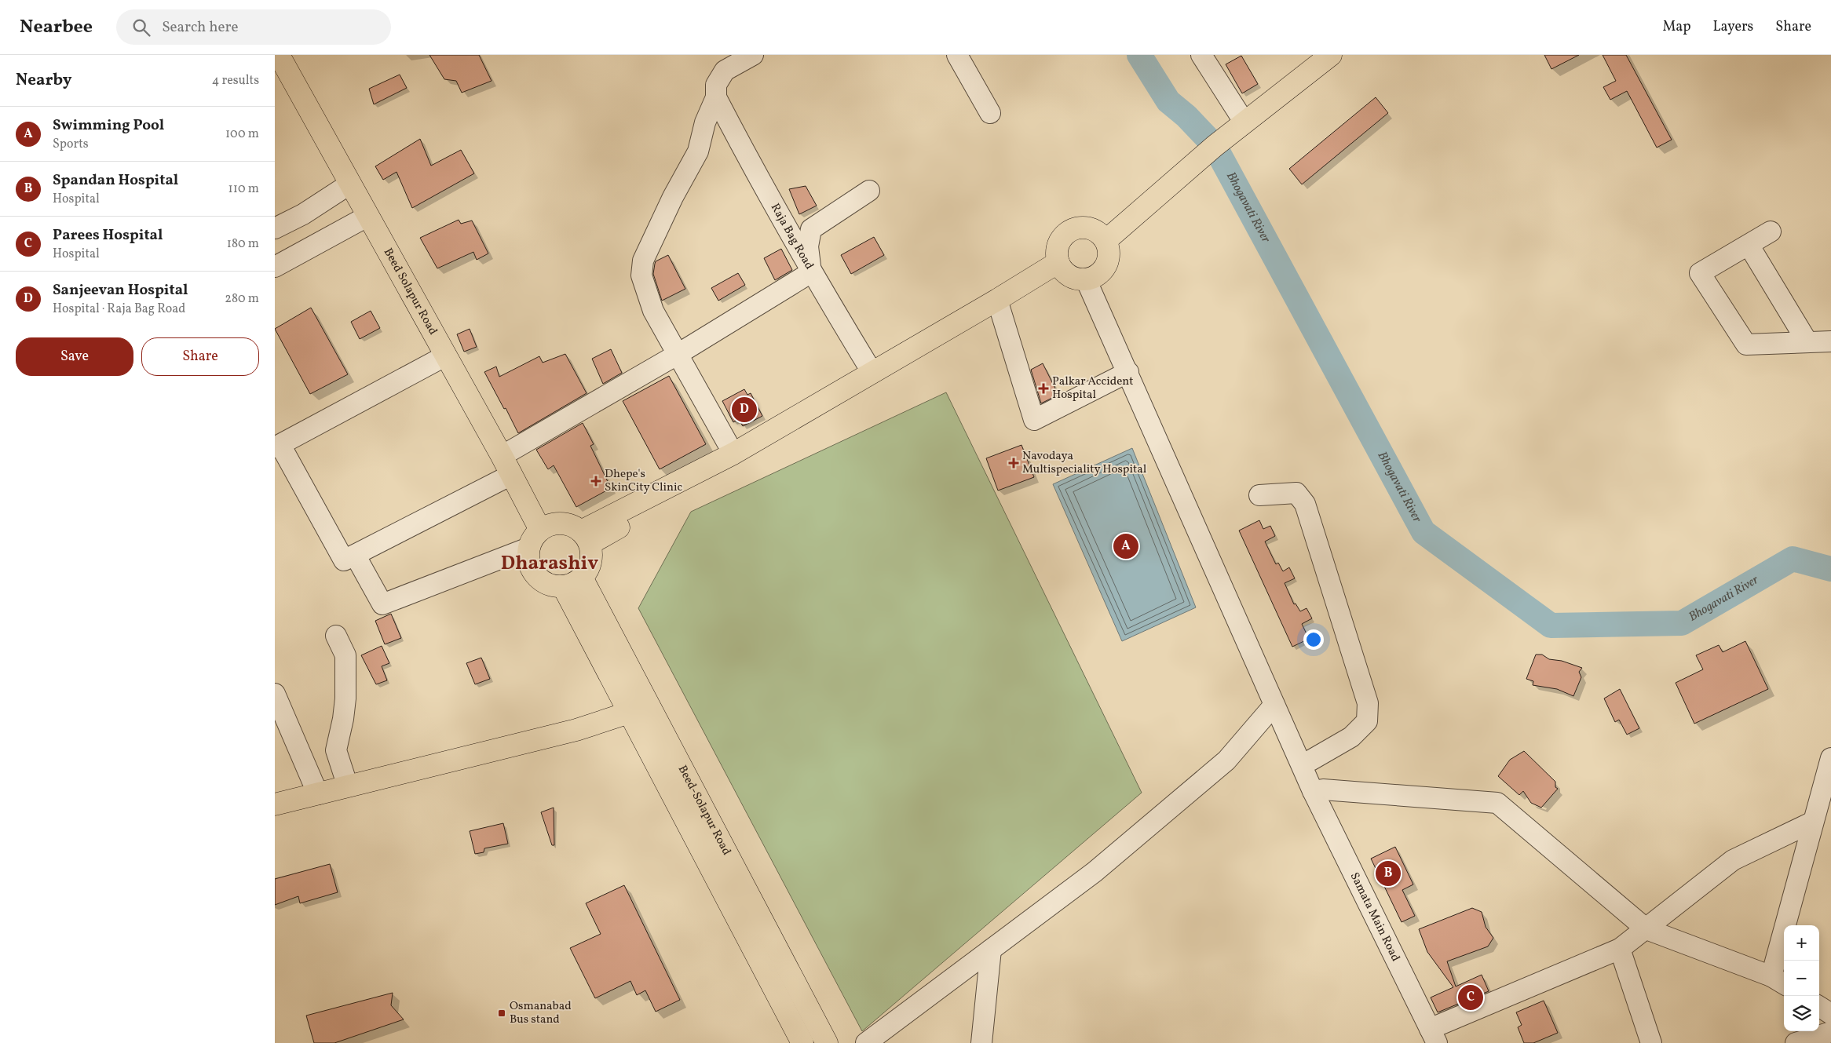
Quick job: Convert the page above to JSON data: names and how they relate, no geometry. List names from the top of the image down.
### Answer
{
  "streets": {
    "main road": ["Beed Solapur Road", "Beed-Solapur Road"],
    "street": ["Raja Bag Road", "Samata Main Road"]
  },
  "crossings": [
    ["Beed Solapur Road", "Beed-Solapur Road"]
  ],
  "districts": ["Dharashiv"],
  "water": ["Bhogavati River"],
  "places": {
    "health": ["Palkar Accident Hospital", "Navodaya Multispeciality Hospital", "Dhepe's SkinCity Clinic"],
    "transit": ["Osmanabad Bus stand"]
  },
  "page": {
    "header": "Nearbee",
    "search": "Search here",
    "nav": ["Map", "Layers", "Share"],
    "heading": ["Nearby", "4 results"],
    "list": [
      {
        "mark": "A",
        "name": "Swimming Pool",
        "note": "Sports",
        "value": "100 m"
      },
      {
        "mark": "B",
        "name": "Spandan Hospital",
        "note": "Hospital",
        "value": "110 m"
      },
      {
        "mark": "C",
        "name": "Parees Hospital",
        "note": "Hospital",
        "value": "180 m"
      },
      {
        "mark": "D",
        "name": "Sanjeevan Hospital",
        "note": "Hospital · Raja Bag Road",
        "value": "280 m"
      }
    ],
    "buttons": ["Save", "Share"],
    "pins": [
      "D",
      "A",
      "B",
      "C"
    ],
    "map_buttons": ["+", "−"]
  }
}
